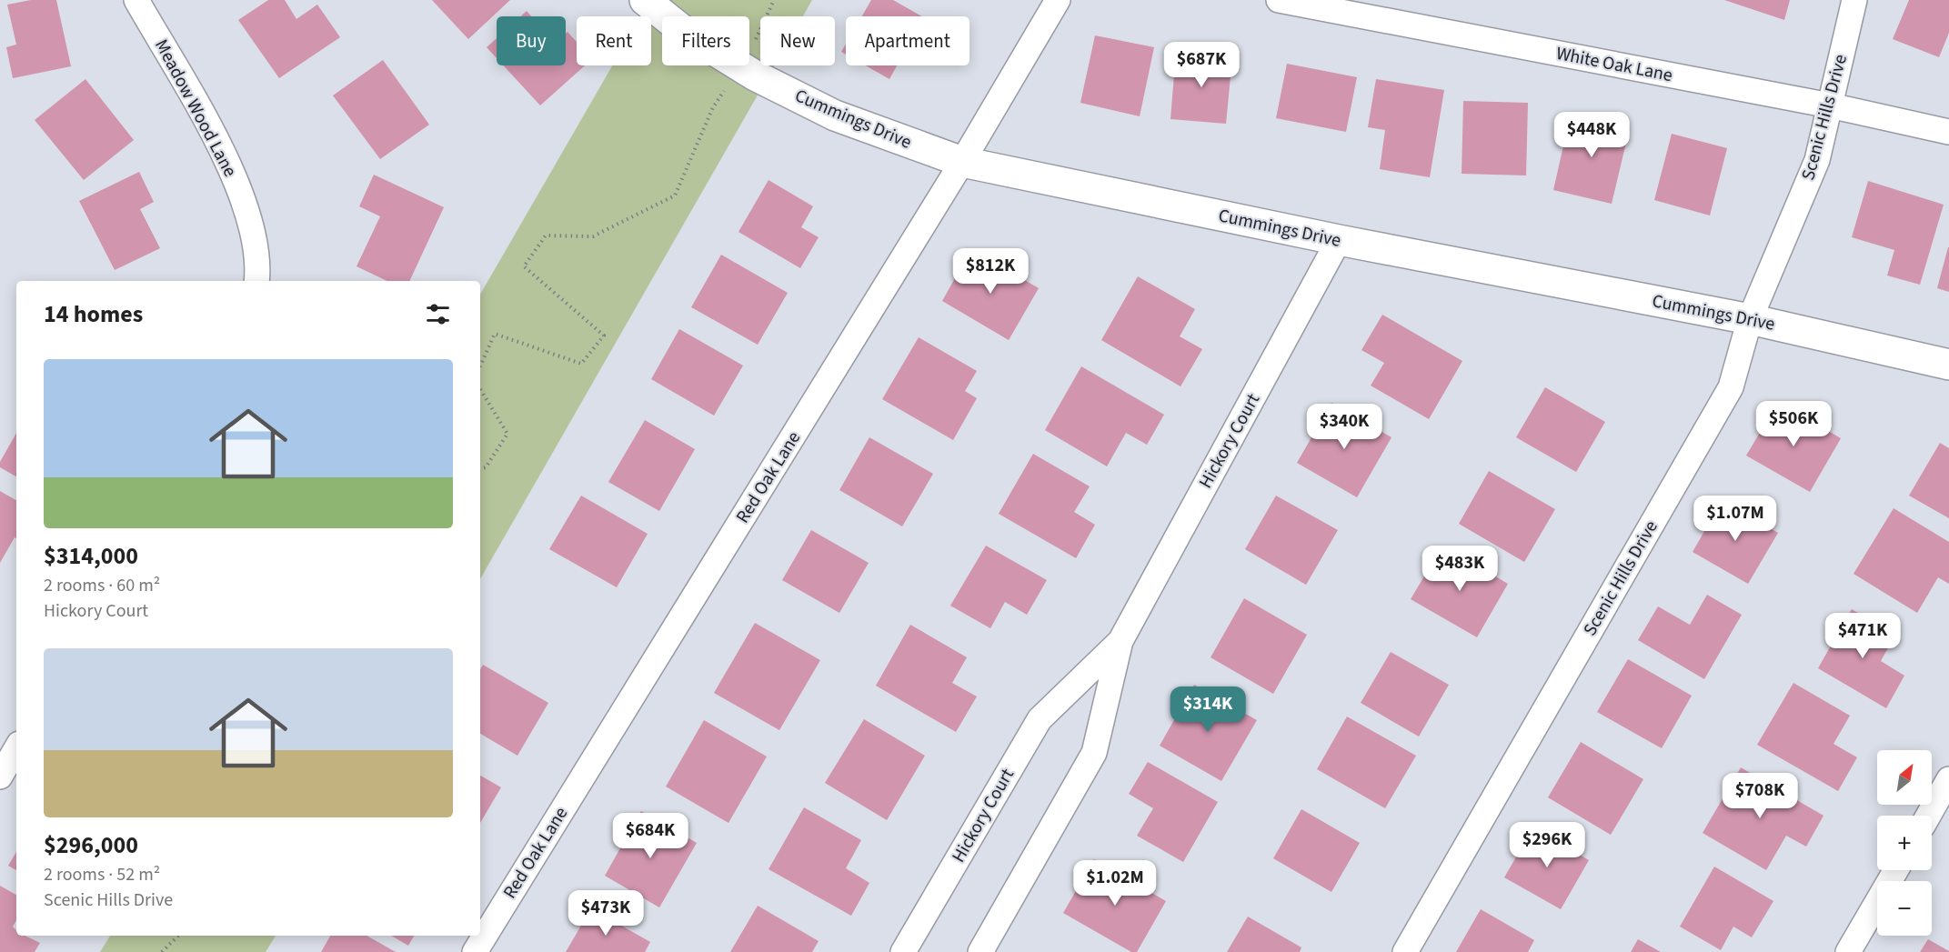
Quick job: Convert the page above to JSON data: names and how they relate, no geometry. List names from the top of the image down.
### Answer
{
  "streets": {
    "street": [
      "White Oak Lane",
      "Meadow Wood Lane",
      "Scenic Hills Drive",
      "Cummings Drive",
      "Hickory Court",
      "Red Oak Lane"
    ]
  },
  "crossings": [
    ["White Oak Lane", "Scenic Hills Drive"],
    ["Scenic Hills Drive", "Cummings Drive"],
    ["Cummings Drive", "Hickory Court"],
    ["Cummings Drive", "Red Oak Lane"]
  ],
  "north": "top right",
  "page": {
    "chip": [
      "Buy",
      "Rent",
      "Filters",
      "New",
      "Apartment"
    ],
    "price": [
      "$687K",
      "$448K",
      "$812K",
      "$506K",
      "$340K",
      "$1.07M",
      "$483K",
      "$471K",
      "$314K",
      "$708K",
      "$684K",
      "$296K",
      "$1.02M",
      "$473K"
    ],
    "heading": "14 homes",
    "list": [
      {
        "name": "$314,000",
        "note": "2 rooms · 60 m² · Hickory Court"
      },
      {
        "name": "$296,000",
        "note": "2 rooms · 52 m² · Scenic Hills Drive"
      }
    ],
    "map_buttons": ["+", "−"]
  }
}
